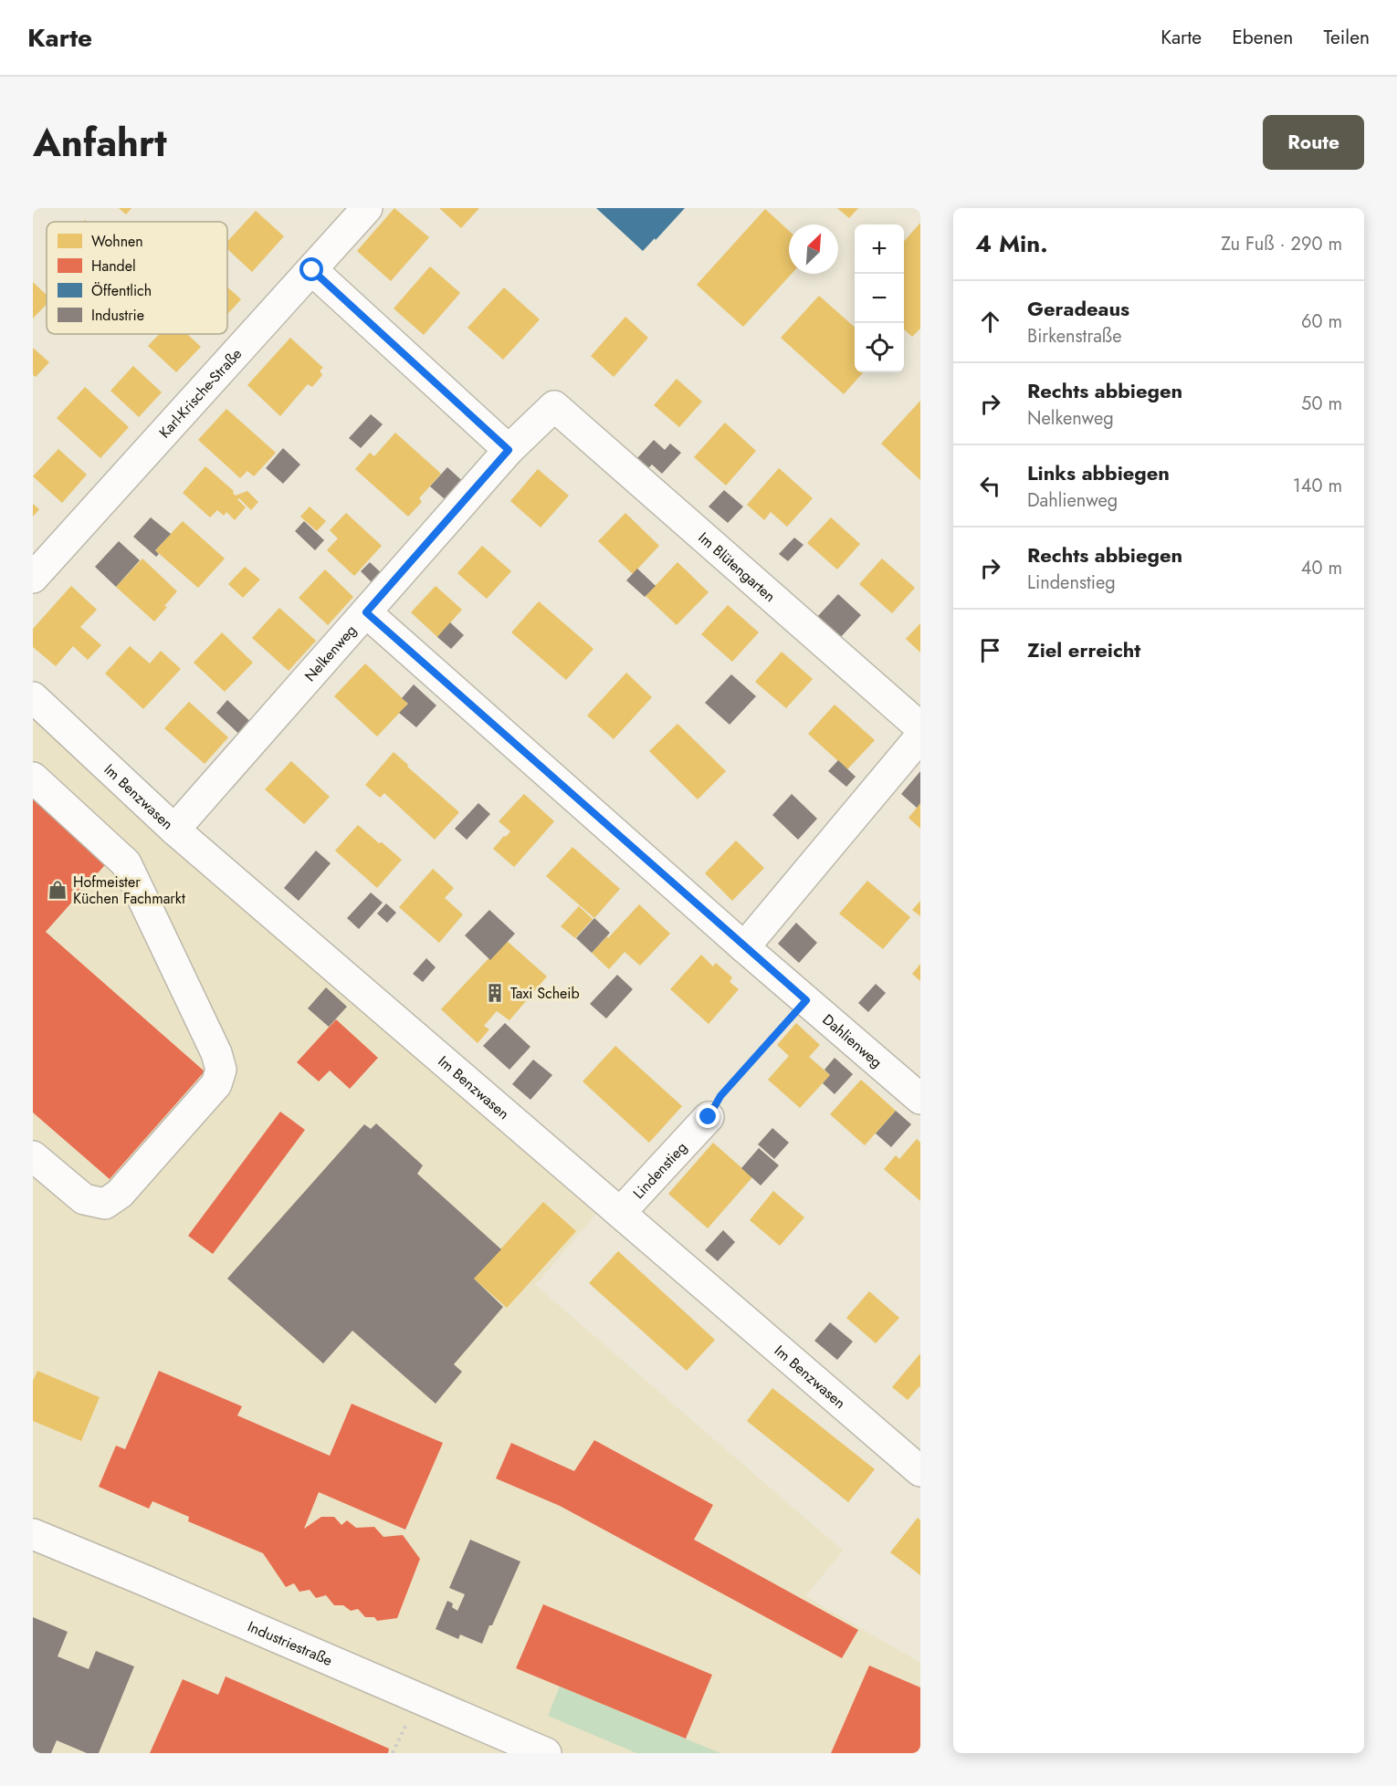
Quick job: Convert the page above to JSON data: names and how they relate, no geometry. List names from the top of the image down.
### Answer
{
  "streets": {
    "street": [
      "Karl-Krische-Straße",
      "Im Blütengarten",
      "Nelkenweg",
      "Im Benzwasen",
      "Dahlienweg",
      "Lindenstieg",
      "Industriestraße"
    ]
  },
  "crossings": [
    ["Im Blütengarten", "Nelkenweg"],
    ["Nelkenweg", "Im Benzwasen"],
    ["Nelkenweg", "Dahlienweg"],
    ["Im Benzwasen", "Lindenstieg"]
  ],
  "places": {
    "shop": ["Hofmeister Küchen Fachmarkt"],
    "building": ["Taxi Scheib"]
  },
  "legend": [
    "Wohnen",
    "Handel",
    "Öffentlich",
    "Industrie"
  ],
  "north": "top right",
  "page": {
    "header": "Karte",
    "nav": ["Karte", "Ebenen", "Teilen"],
    "title": "Anfahrt",
    "buttons": "Route",
    "heading": ["4 Min.", "Zu Fuß · 290 m"],
    "map_buttons": ["+", "−"],
    "list": [
      ["Geradeaus", "Birkenstraße", "60 m"],
      ["Rechts abbiegen", "Nelkenweg", "50 m"],
      ["Links abbiegen", "Dahlienweg", "140 m"],
      ["Rechts abbiegen", "Lindenstieg", "40 m"],
      "Ziel erreicht"
    ]
  }
}
